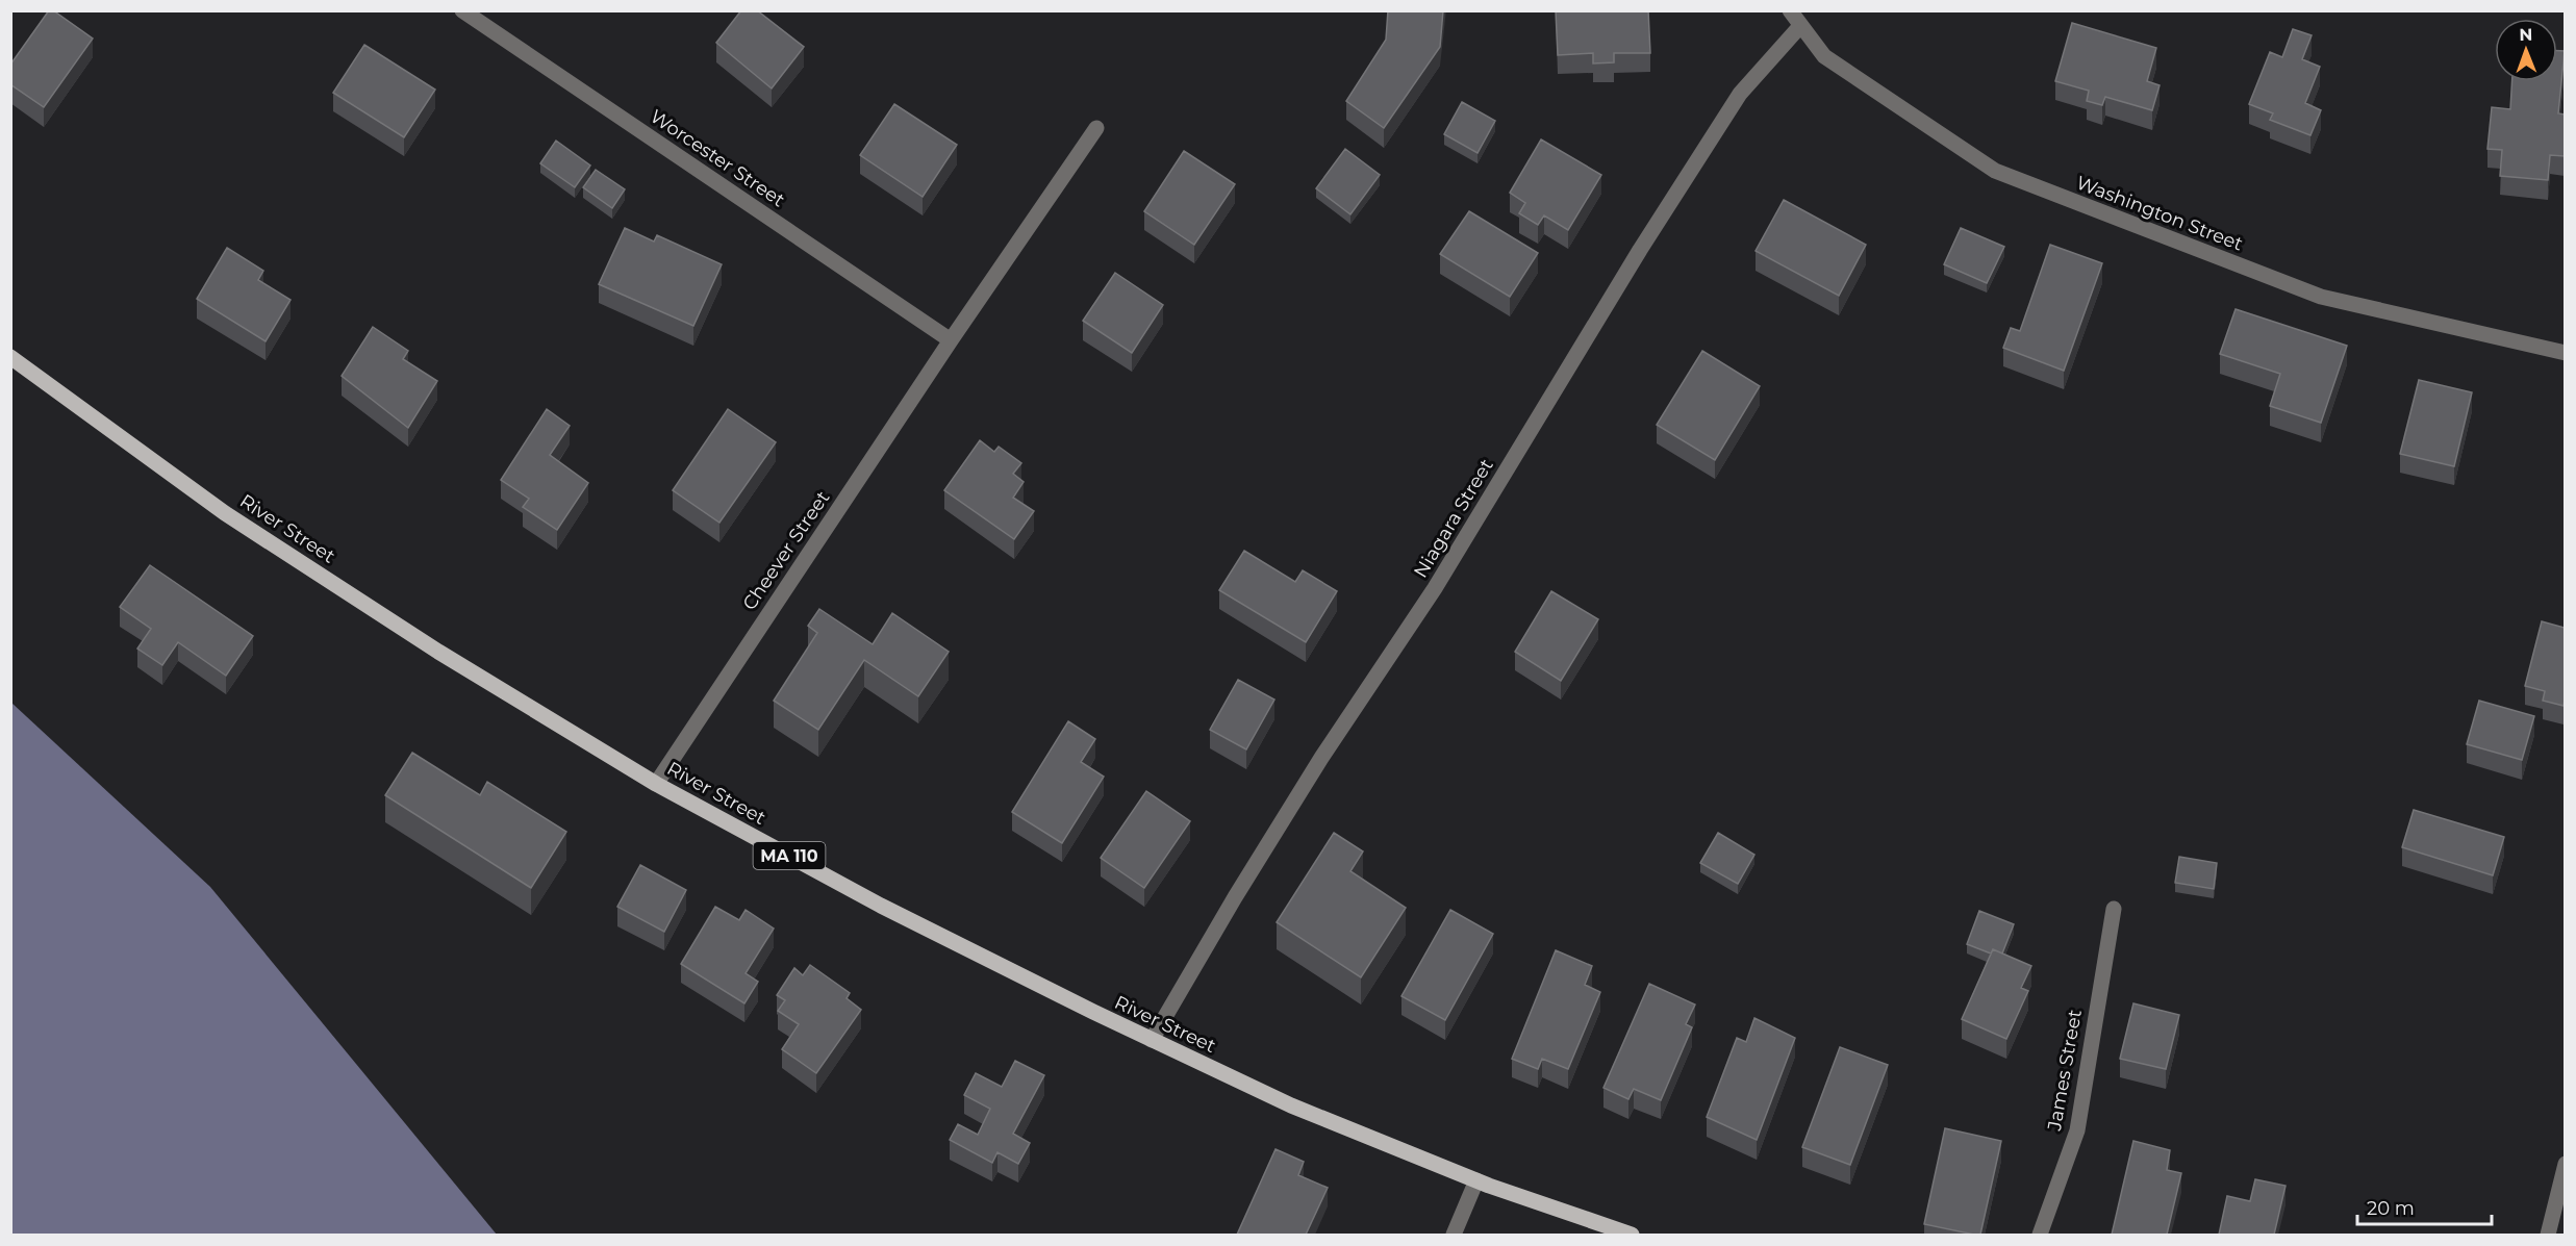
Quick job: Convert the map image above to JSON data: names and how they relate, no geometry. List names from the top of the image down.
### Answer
{
  "streets": {
    "main road": ["River Street", "MA 110"],
    "street": [
      "Worcester Street",
      "Washington Street",
      "Niagara Street",
      "Cheever Street",
      "James Street"
    ]
  },
  "crossings": [
    ["Worcester Street", "Cheever Street"],
    ["Washington Street", "Niagara Street"],
    ["Niagara Street", "River Street"],
    ["River Street", "Cheever Street"]
  ],
  "scale_bar": "20 m",
  "north": "top"
}
